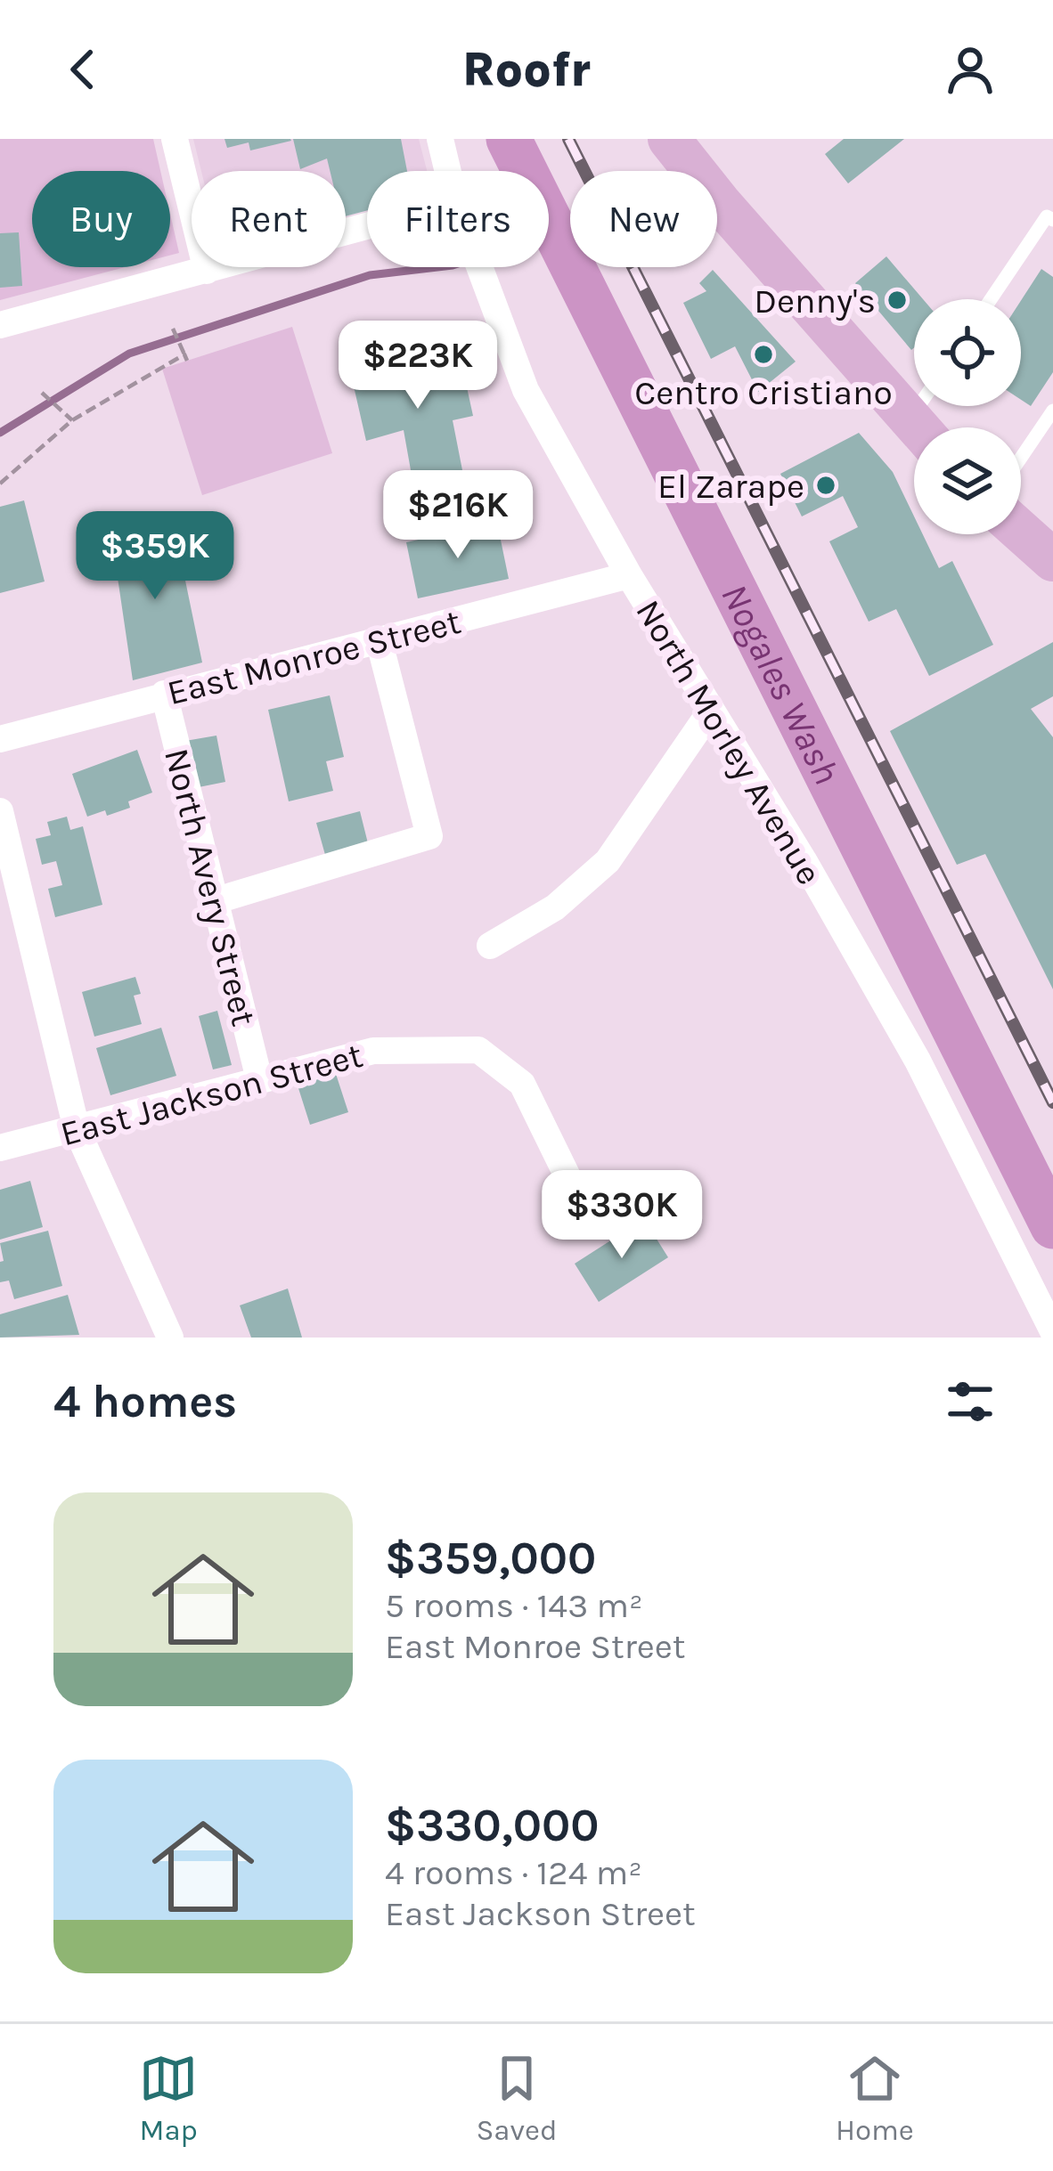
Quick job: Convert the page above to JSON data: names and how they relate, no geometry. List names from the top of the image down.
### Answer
{
  "streets": {
    "street": [
      "East Monroe Street",
      "North Morley Avenue",
      "North Avery Street",
      "East Jackson Street"
    ]
  },
  "crossings": [
    ["East Monroe Street", "North Morley Avenue"],
    ["East Monroe Street", "North Avery Street"],
    ["North Avery Street", "East Jackson Street"]
  ],
  "water": ["Nogales Wash"],
  "places": ["Denny's", "Centro Cristiano", "El Zarape"],
  "page": {
    "header": "Roofr",
    "chip": [
      "Buy",
      "Rent",
      "Filters",
      "New"
    ],
    "price": [
      "$223K",
      "$216K",
      "$359K",
      "$330K"
    ],
    "heading": "4 homes",
    "list": [
      {
        "name": "$359,000",
        "note": "5 rooms · 143 m² · East Monroe Street"
      },
      {
        "name": "$330,000",
        "note": "4 rooms · 124 m² · East Jackson Street"
      }
    ],
    "tabs": ["Map", "Saved", "Home"]
  }
}
